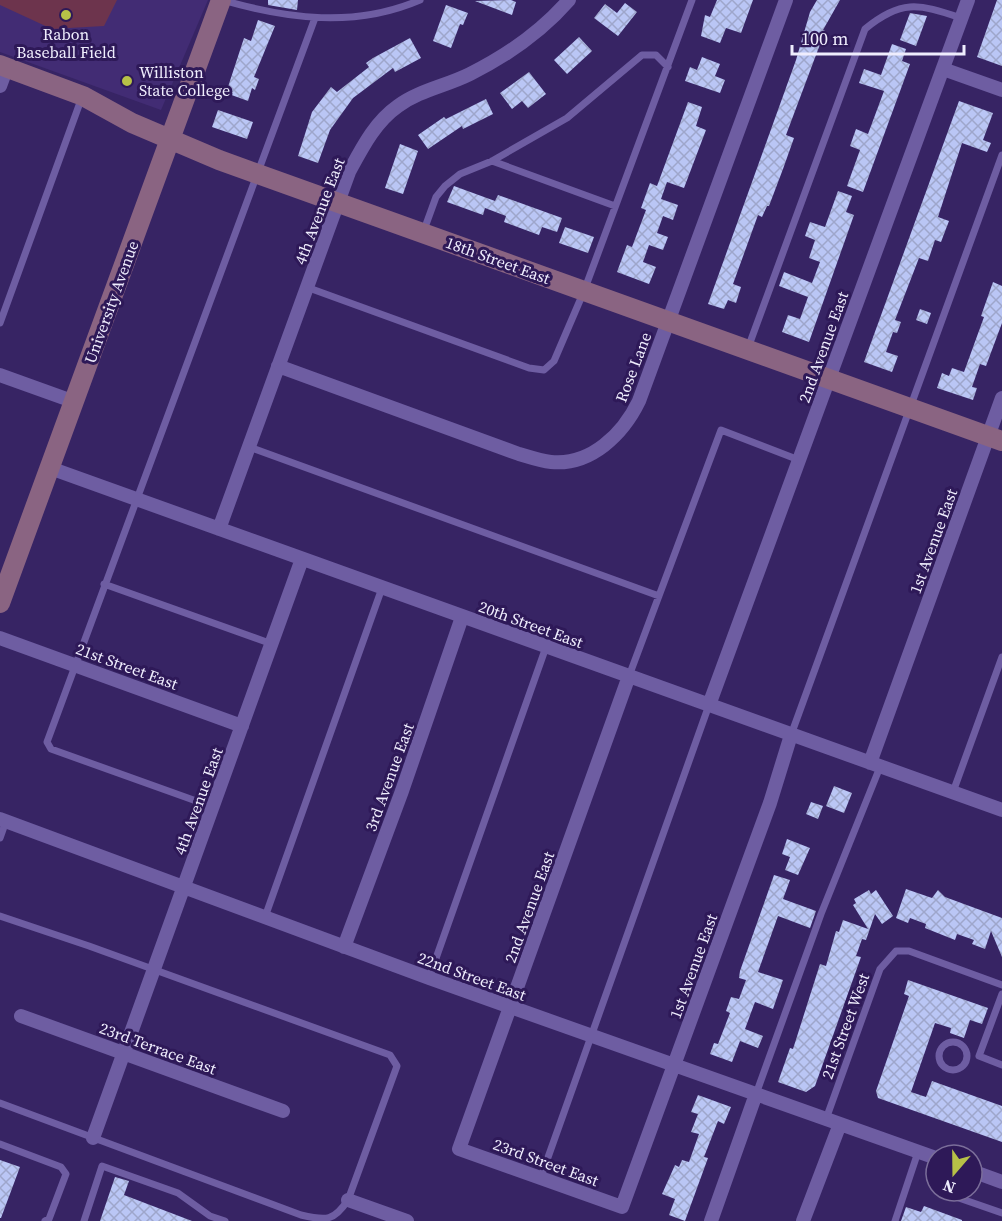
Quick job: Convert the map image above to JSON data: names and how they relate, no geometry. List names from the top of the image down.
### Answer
{
  "streets": {
    "street": [
      "4th Avenue East",
      "18th Street East",
      "University Avenue",
      "2nd Avenue East",
      "Rose Lane",
      "1st Avenue East",
      "20th Street East",
      "21st Street East",
      "3rd Avenue East",
      "22nd Street East",
      "23rd Terrace East",
      "23rd Street East"
    ],
    "lane": ["21st Street West"]
  },
  "crossings": [
    ["4th Avenue East", "18th Street East"],
    ["4th Avenue East", "Rose Lane"],
    ["4th Avenue East", "20th Street East"],
    ["4th Avenue East", "21st Street East"],
    ["4th Avenue East", "22nd Street East"],
    ["4th Avenue East", "23rd Terrace East"],
    ["18th Street East", "University Avenue"],
    ["18th Street East", "2nd Avenue East"],
    ["18th Street East", "Rose Lane"],
    ["18th Street East", "1st Avenue East"],
    ["University Avenue", "20th Street East"],
    ["2nd Avenue East", "20th Street East"],
    ["2nd Avenue East", "22nd Street East"],
    ["2nd Avenue East", "23rd Street East"],
    ["1st Avenue East", "20th Street East"],
    ["1st Avenue East", "22nd Street East"],
    ["1st Avenue East", "23rd Street East"],
    ["20th Street East", "3rd Avenue East"],
    ["3rd Avenue East", "22nd Street East"],
    ["22nd Street East", "21st Street West"]
  ],
  "places": ["Rabon Baseball Field", "Williston State College"],
  "scale_bar": "100 m",
  "north": "bottom"
}
